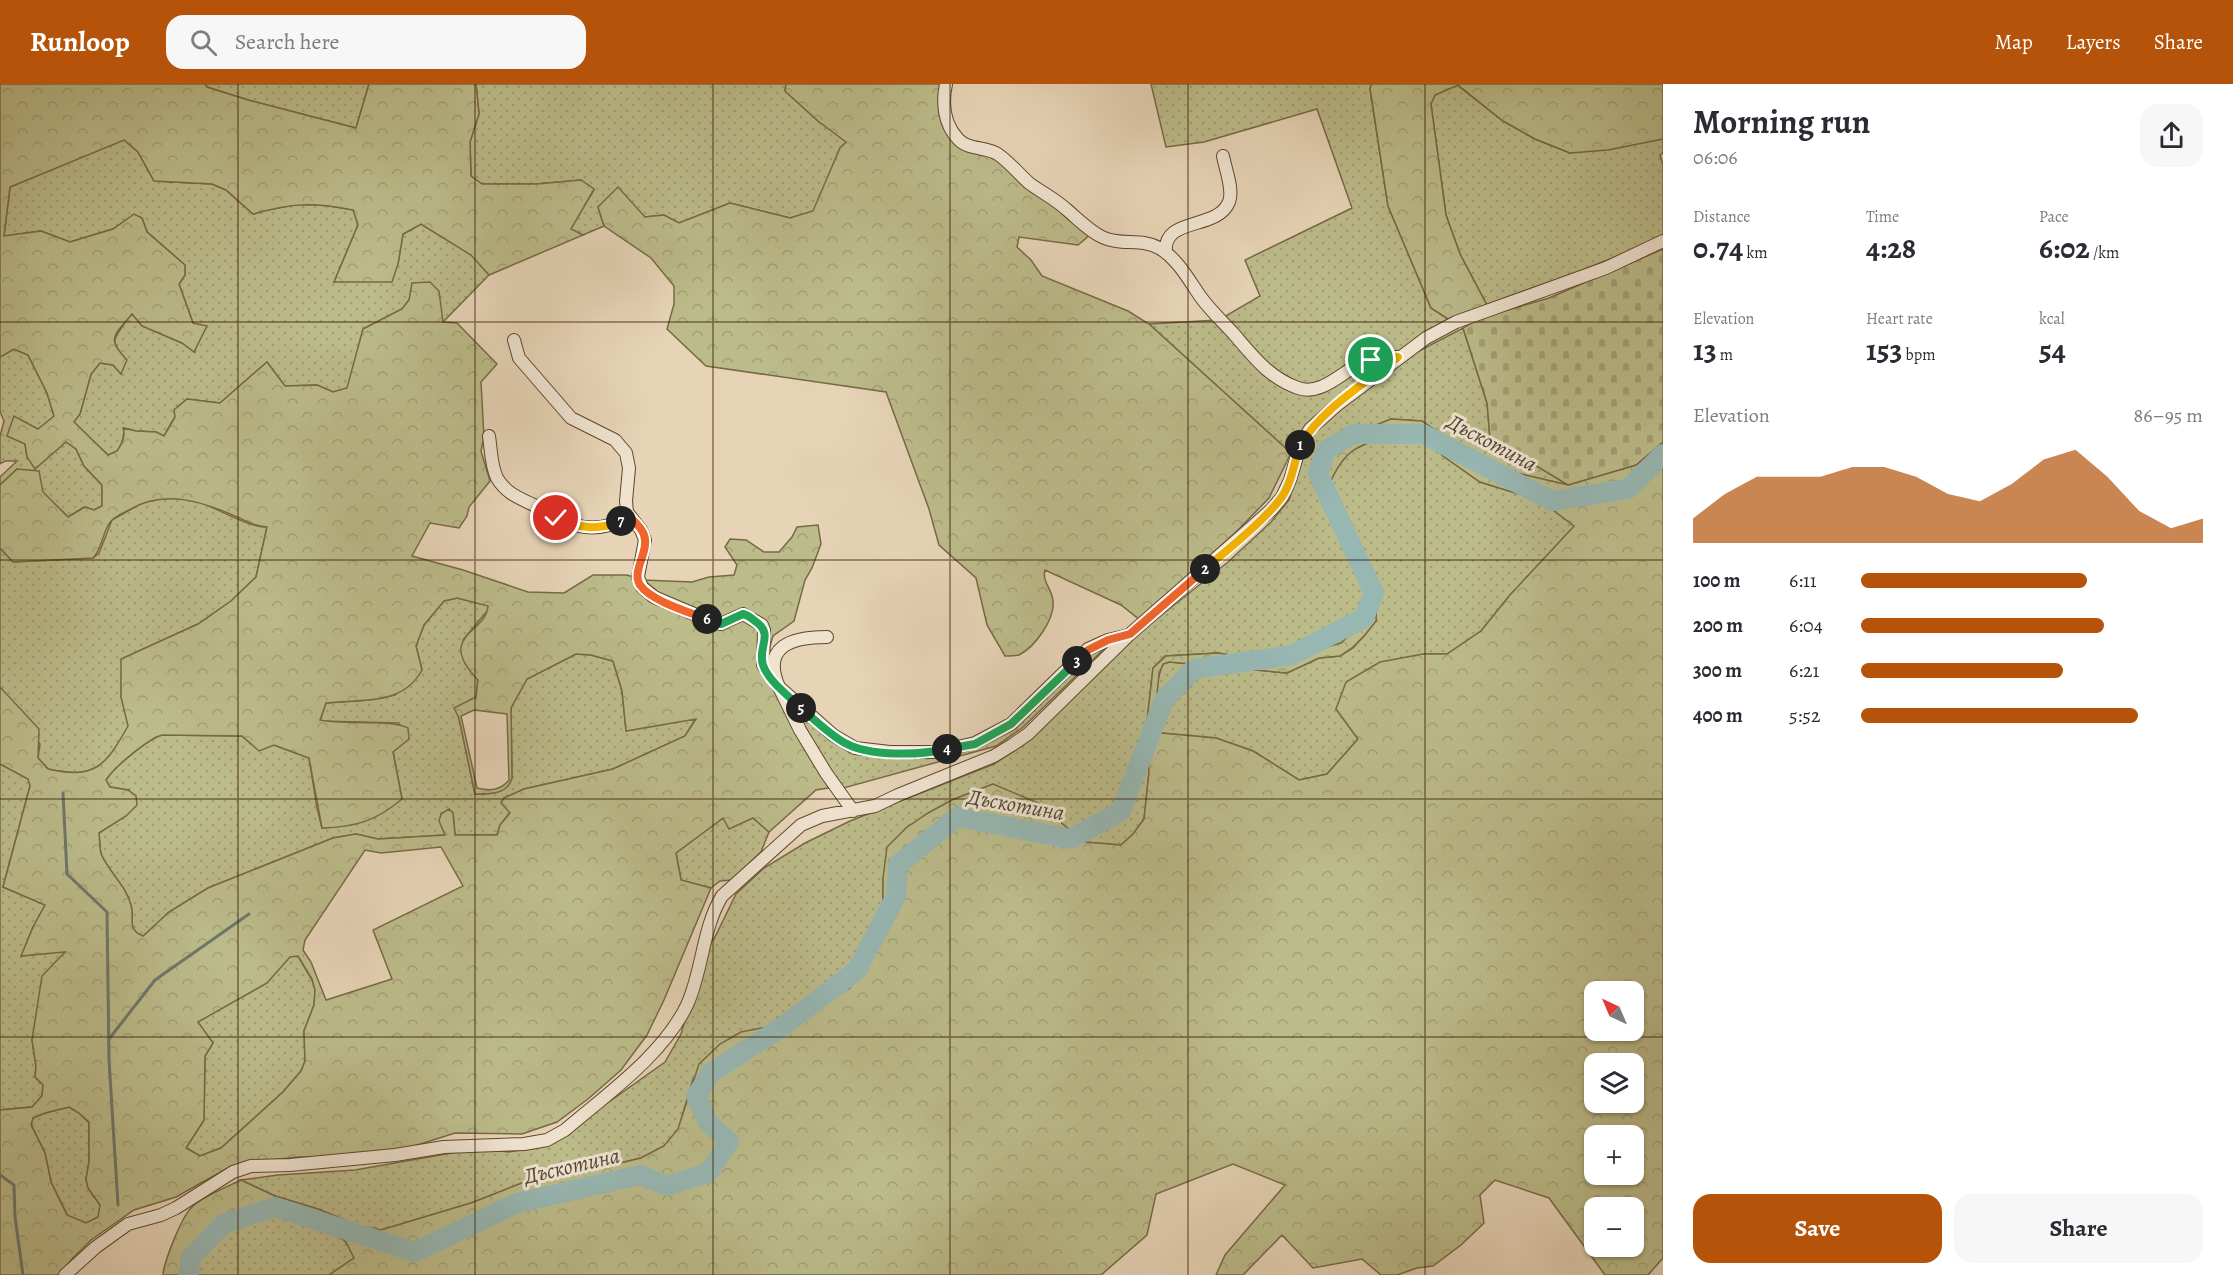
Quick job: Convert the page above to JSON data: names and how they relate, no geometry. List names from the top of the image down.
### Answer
{
  "water": ["Дъскотина"],
  "north": "top left",
  "page": {
    "header": "Runloop",
    "search": "Search here",
    "nav": ["Map", "Layers", "Share"],
    "heading": ["Morning run", "06:06"],
    "stats": [
      ["Distance", "0.74 km"],
      ["Time", "4:28"],
      ["Pace", "6:02 /km"],
      ["Elevation", "13 m"],
      ["Heart rate", "153 bpm"],
      ["kcal", "54"]
    ],
    "chart": ["Elevation", "86–95 m"],
    "pins": [
      "1",
      "7",
      "2",
      "6",
      "3",
      "5",
      "4"
    ],
    "list": [
      {
        "name": "100 m",
        "note": "6:11"
      },
      {
        "name": "200 m",
        "note": "6:04"
      },
      {
        "name": "300 m",
        "note": "6:21"
      },
      {
        "name": "400 m",
        "note": "5:52"
      }
    ],
    "map_buttons": ["+", "−"],
    "buttons": ["Save", "Share"]
  }
}
